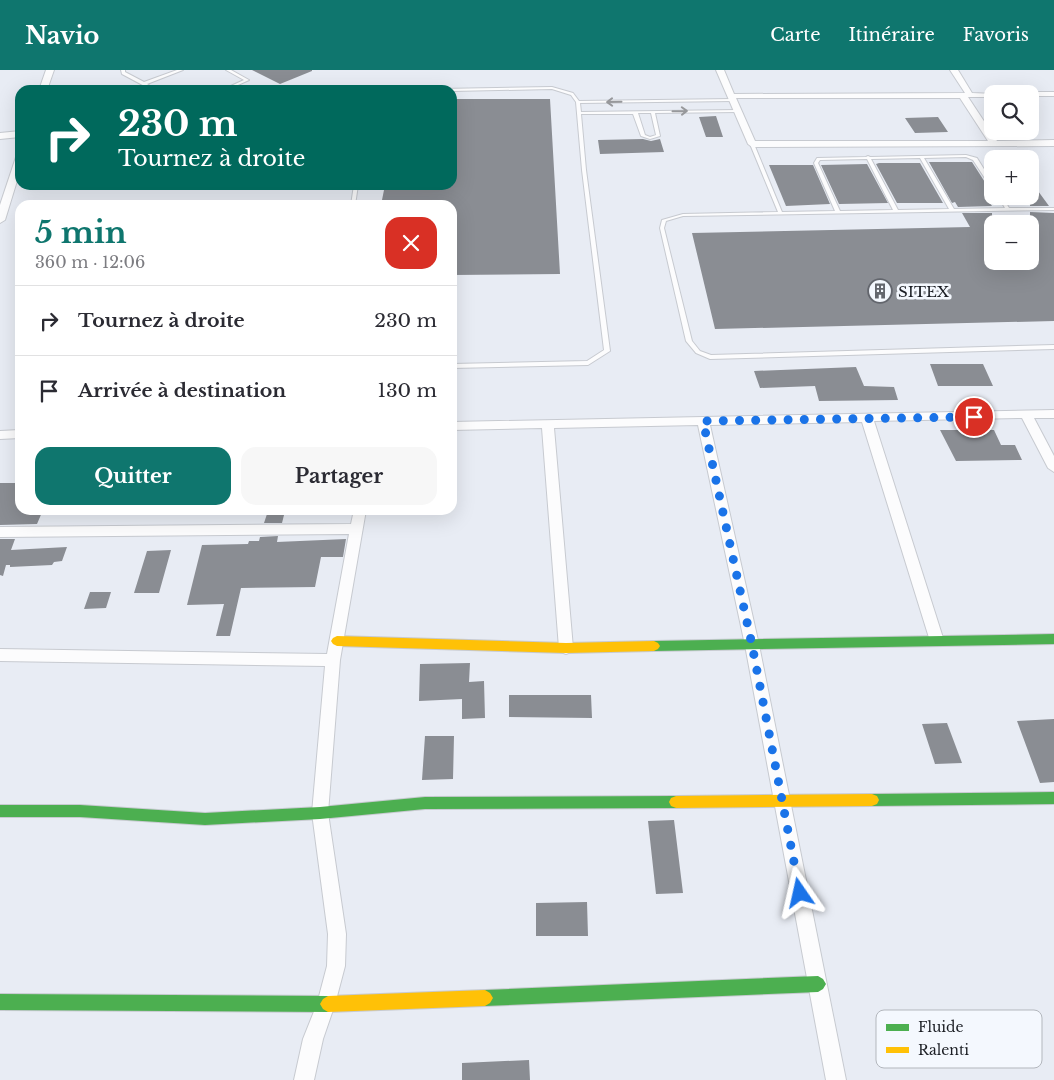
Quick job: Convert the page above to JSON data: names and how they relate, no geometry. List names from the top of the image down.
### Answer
{
  "places": {
    "building": ["SITEX"]
  },
  "legend": ["Fluide", "Ralenti"],
  "page": {
    "header": "Navio",
    "nav": ["Carte", "Itinéraire", "Favoris"],
    "map_buttons": ["+", "−"],
    "turn": ["230 m", "Tournez à droite"],
    "heading": ["5 min", "360 m · 12:06"],
    "list": [
      {
        "name": "Tournez à droite",
        "value": "230 m"
      },
      {
        "name": "Arrivée à destination",
        "value": "130 m"
      }
    ],
    "buttons": ["Quitter", "Partager"]
  }
}
